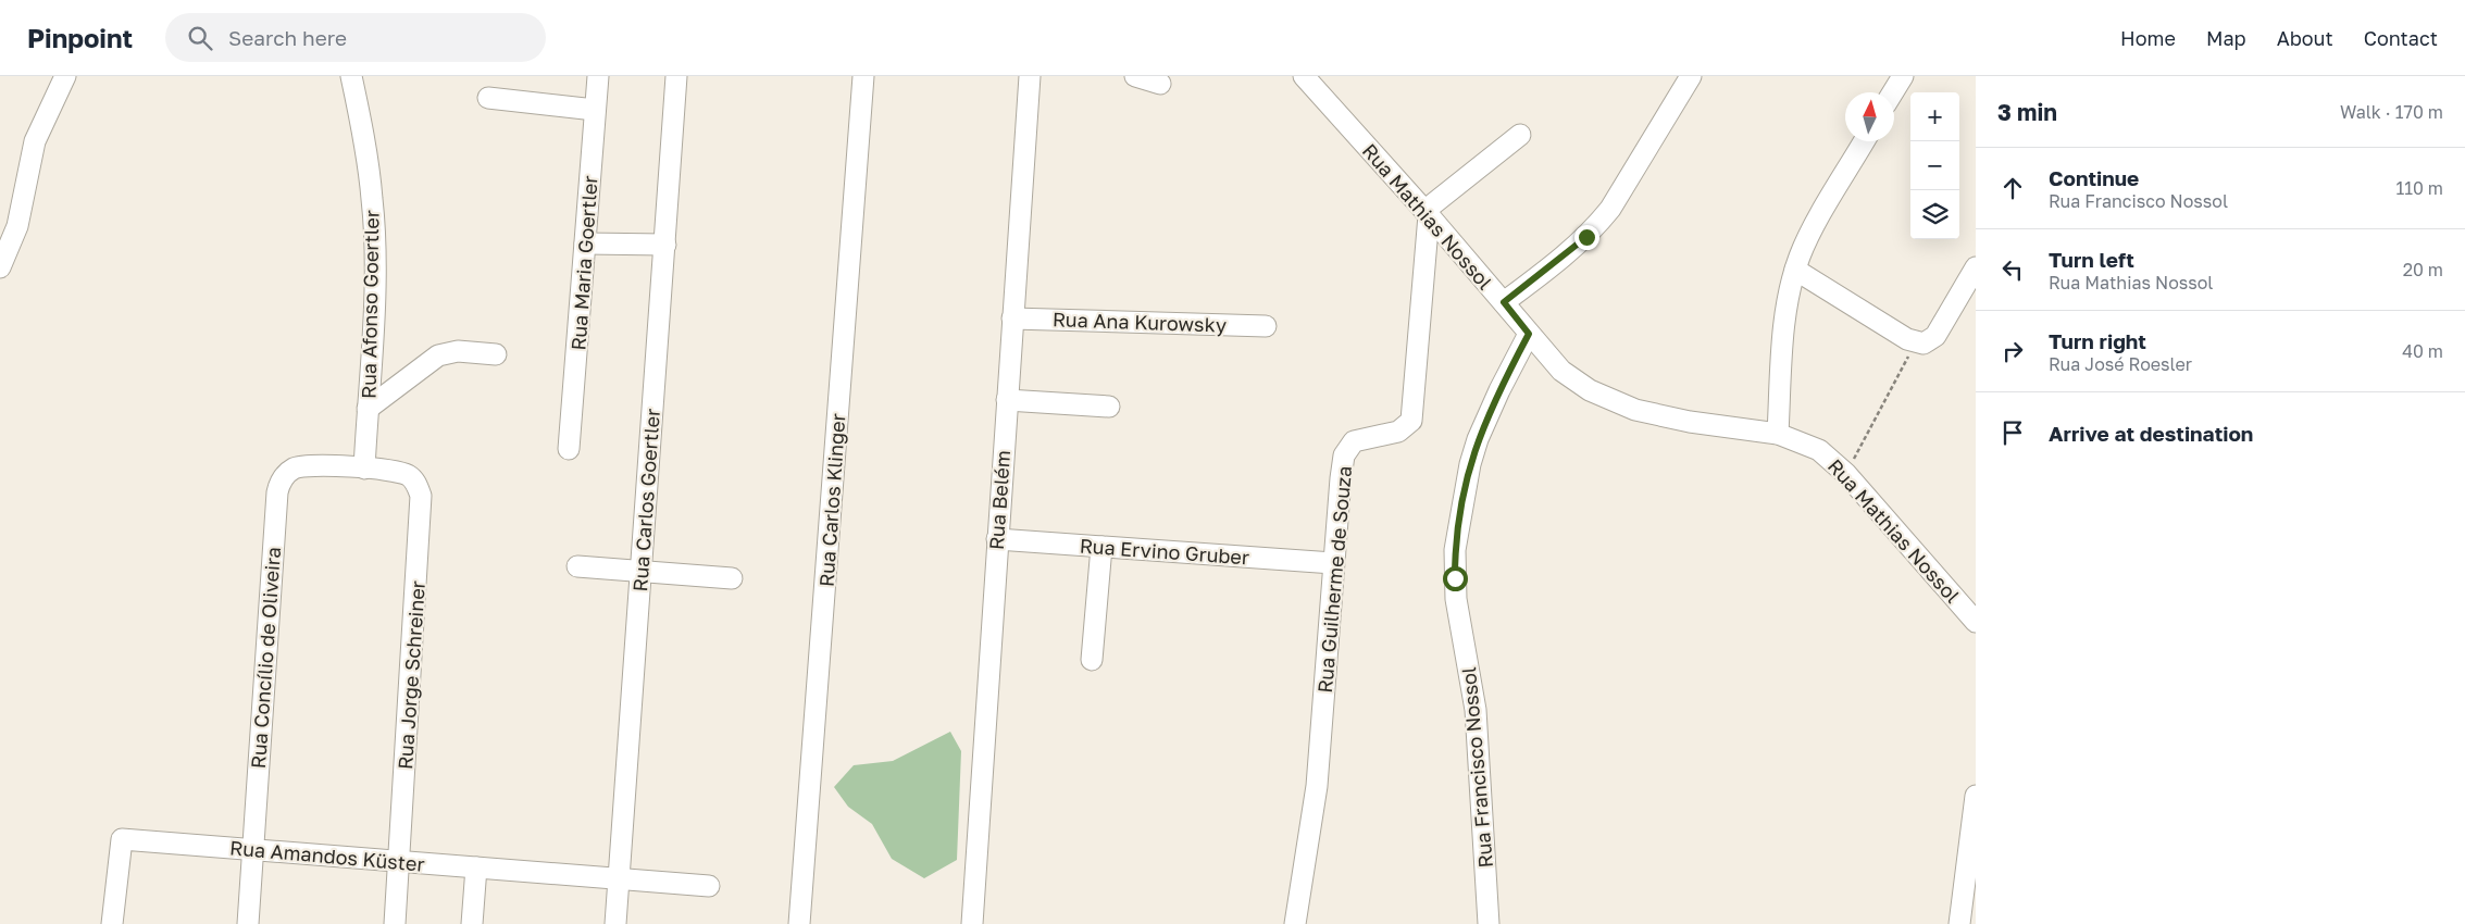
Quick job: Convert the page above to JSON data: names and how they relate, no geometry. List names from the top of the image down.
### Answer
{
  "streets": {
    "street": [
      "Rua Mathias Nossol",
      "Rua Maria Goertler",
      "Rua Afonso Goertler",
      "Rua Ana Kurowsky",
      "Rua Carlos Goertler",
      "Rua Carlos Klinger",
      "Rua Belém",
      "Rua Ervino Gruber",
      "Rua Guilherme de Souza",
      "Rua Concílio de Oliveira",
      "Rua Jorge Schreiner",
      "Rua Francisco Nossol",
      "Rua Amandos Küster"
    ]
  },
  "crossings": [
    ["Rua Mathias Nossol", "Rua Guilherme de Souza"],
    ["Rua Mathias Nossol", "Rua Francisco Nossol"],
    ["Rua Afonso Goertler", "Rua Concílio de Oliveira"],
    ["Rua Afonso Goertler", "Rua Jorge Schreiner"],
    ["Rua Ana Kurowsky", "Rua Belém"],
    ["Rua Carlos Goertler", "Rua Amandos Küster"],
    ["Rua Belém", "Rua Ervino Gruber"],
    ["Rua Ervino Gruber", "Rua Guilherme de Souza"],
    ["Rua Concílio de Oliveira", "Rua Jorge Schreiner"],
    ["Rua Concílio de Oliveira", "Rua Amandos Küster"],
    ["Rua Jorge Schreiner", "Rua Amandos Küster"]
  ],
  "north": "top",
  "page": {
    "header": "Pinpoint",
    "search": "Search here",
    "nav": [
      "Home",
      "Map",
      "About",
      "Contact"
    ],
    "heading": ["3 min", "Walk · 170 m"],
    "map_buttons": ["+", "−"],
    "list": [
      ["Continue", "Rua Francisco Nossol", "110 m"],
      ["Turn left", "Rua Mathias Nossol", "20 m"],
      ["Turn right", "Rua José Roesler", "40 m"],
      "Arrive at destination"
    ]
  }
}
